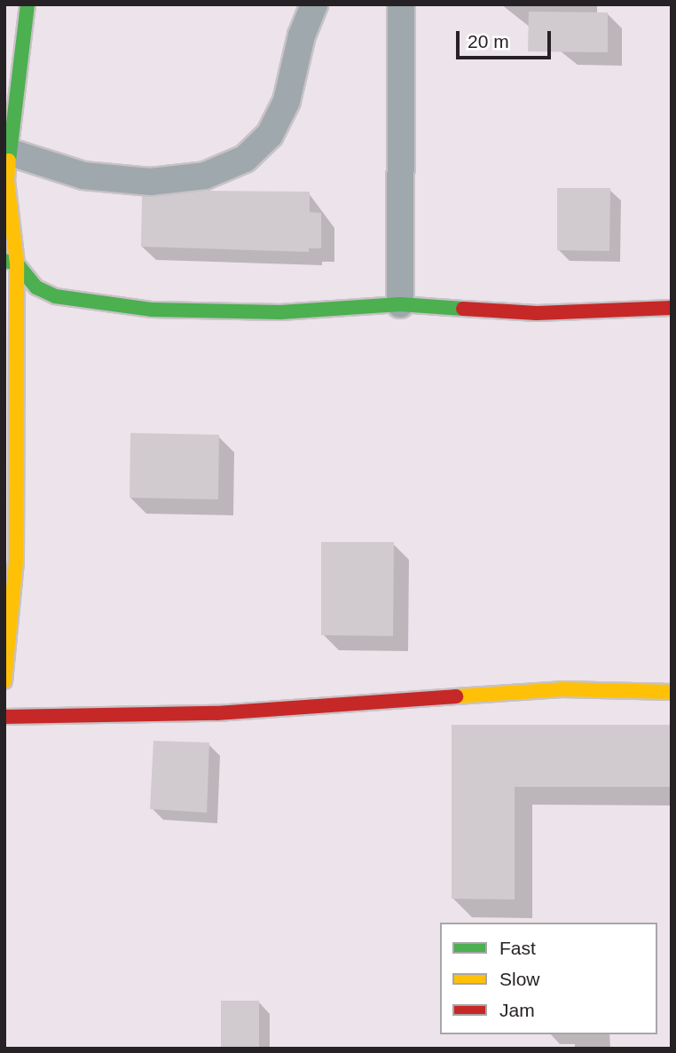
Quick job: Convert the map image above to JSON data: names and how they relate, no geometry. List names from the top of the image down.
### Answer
{
  "legend": ["Fast", "Slow", "Jam"],
  "scale_bar": "20 m"
}
